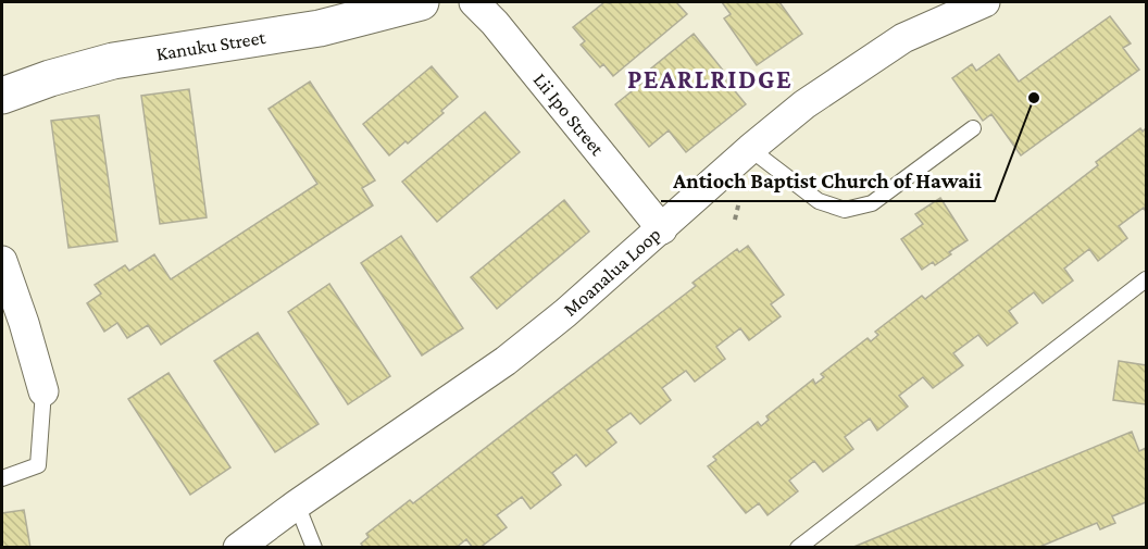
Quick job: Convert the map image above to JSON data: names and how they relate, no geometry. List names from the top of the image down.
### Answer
{
  "streets": {
    "street": ["Kanuku Street", "Lii Ipo Street", "Moanalua Loop"]
  },
  "crossings": [
    ["Lii Ipo Street", "Moanalua Loop"]
  ],
  "districts": ["PEARLRIDGE"],
  "places": ["Antioch Baptist Church of Hawaii"]
}
